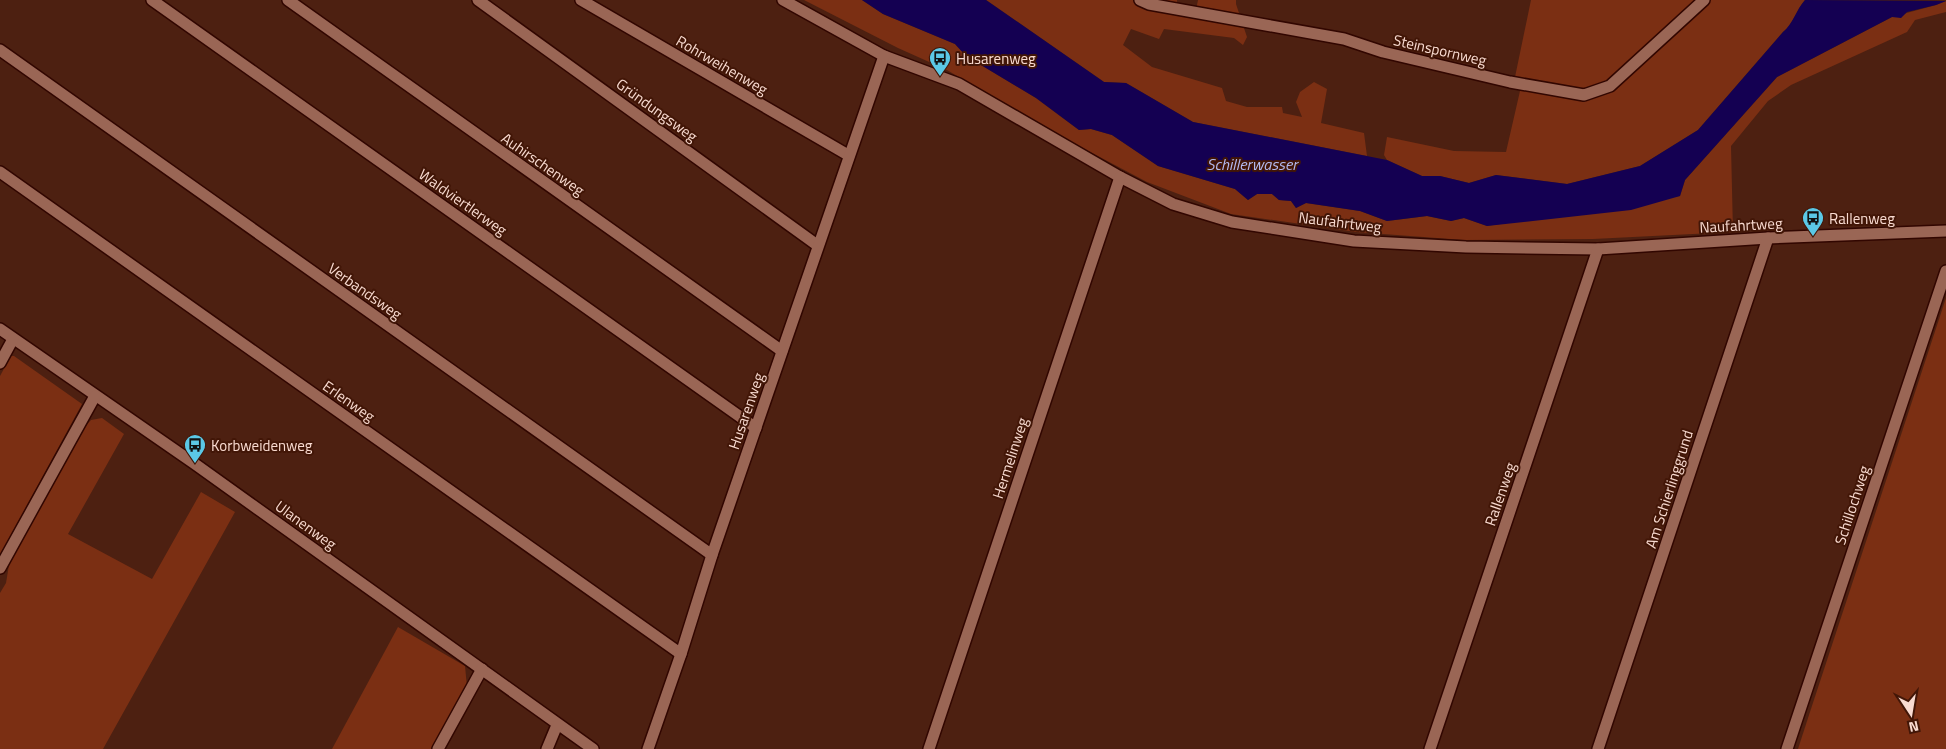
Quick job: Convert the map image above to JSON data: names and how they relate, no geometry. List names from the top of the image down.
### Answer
{
  "streets": {
    "street": [
      "Steinspornweg",
      "Rohrweihenweg",
      "Gründungsweg",
      "Auhirschenweg",
      "Waldviertlerweg",
      "Naufahrtweg",
      "Verbandsweg",
      "Erlenweg",
      "Husarenweg",
      "Hermelinweg",
      "Am Schierlinggrund",
      "Rallenweg",
      "Schillochweg",
      "Ulanenweg"
    ]
  },
  "crossings": [
    ["Rohrweihenweg", "Husarenweg"],
    ["Gründungsweg", "Husarenweg"],
    ["Auhirschenweg", "Husarenweg"],
    ["Waldviertlerweg", "Husarenweg"],
    ["Naufahrtweg", "Husarenweg"],
    ["Naufahrtweg", "Hermelinweg"],
    ["Naufahrtweg", "Am Schierlinggrund"],
    ["Naufahrtweg", "Rallenweg"],
    ["Verbandsweg", "Husarenweg"],
    ["Erlenweg", "Husarenweg"]
  ],
  "water": ["Schillerwasser"],
  "places": {
    "bus stop": ["Husarenweg", "Rallenweg", "Korbweidenweg"]
  },
  "north": "bottom"
}
